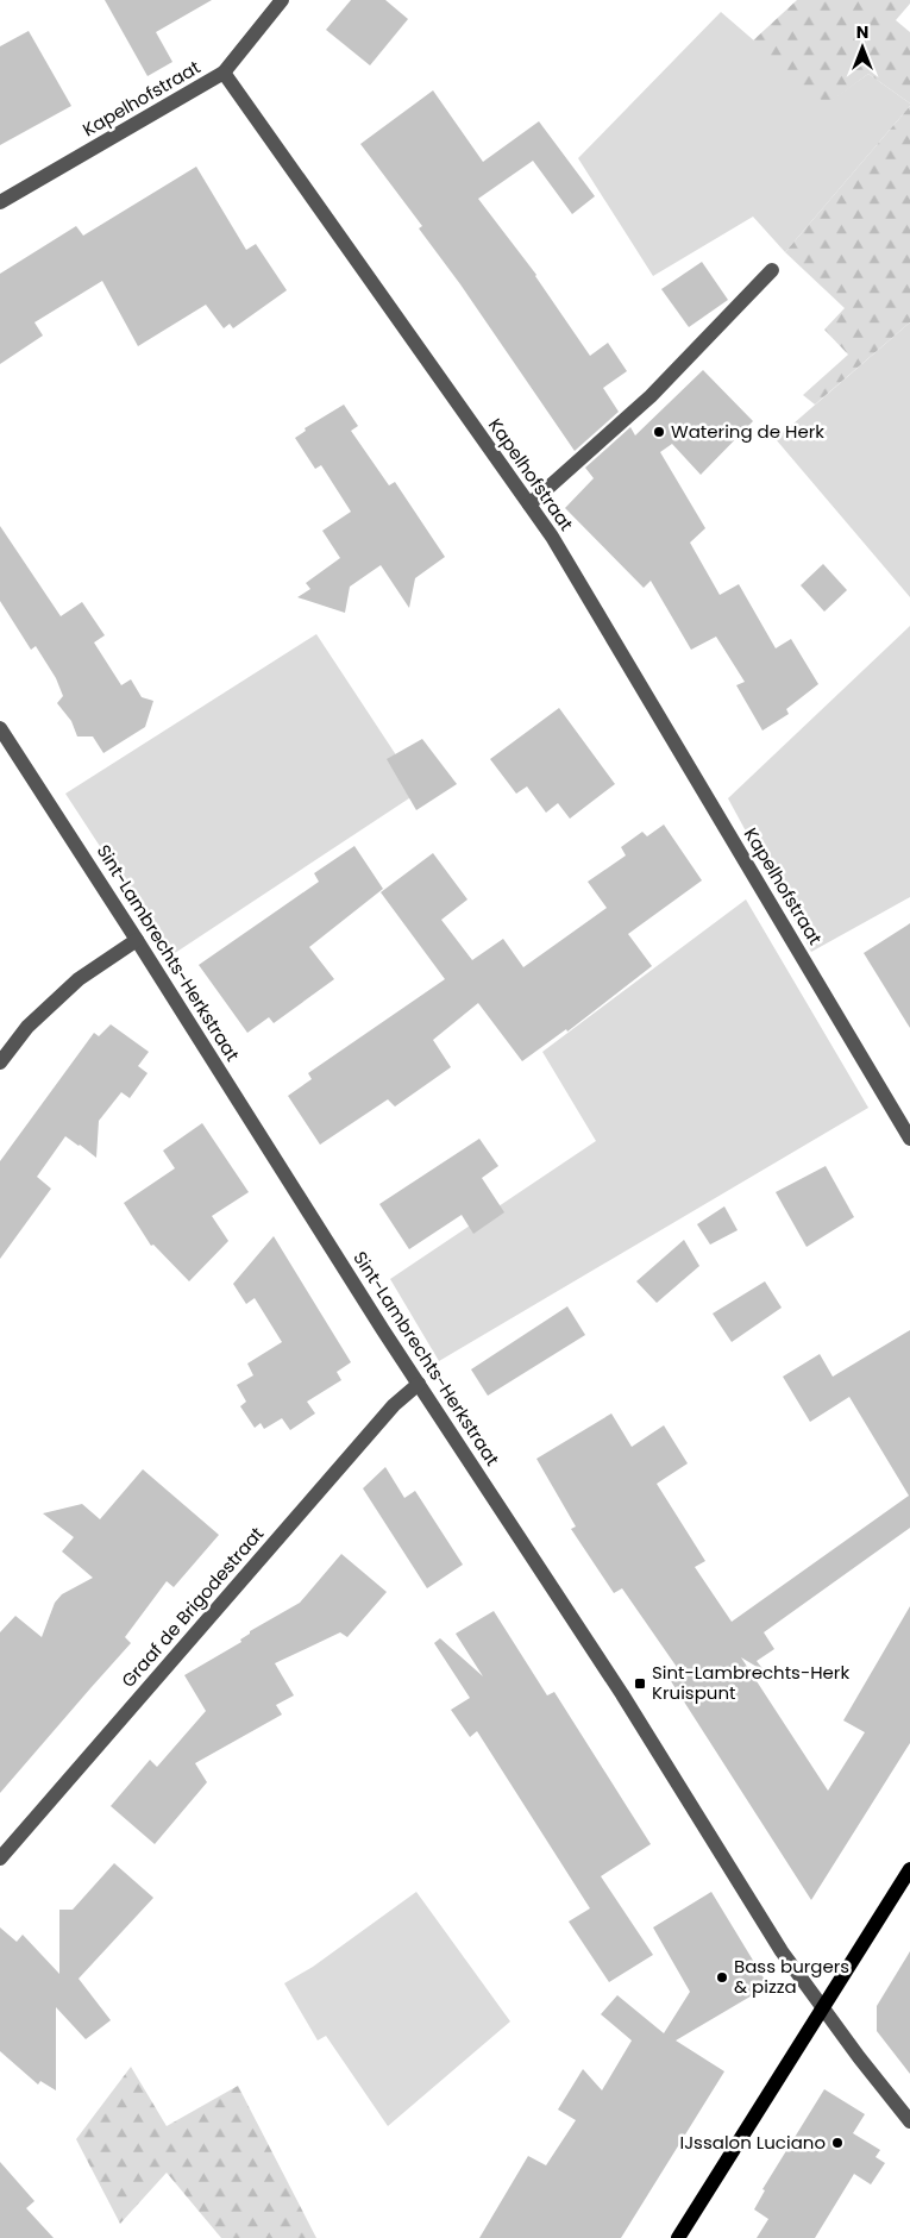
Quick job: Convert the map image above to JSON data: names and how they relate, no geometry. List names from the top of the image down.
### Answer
{
  "streets": {
    "street": ["Kapelhofstraat", "Sint-Lambrechts-Herkstraat", "Graaf de Brigodestraat"]
  },
  "crossings": [
    ["Sint-Lambrechts-Herkstraat", "Graaf de Brigodestraat"]
  ],
  "places": {
    "other": ["Watering de Herk", "Bass burgers & pizza", "IJssalon Luciano"],
    "transit": ["Sint-Lambrechts-Herk Kruispunt"]
  },
  "north": "top"
}
